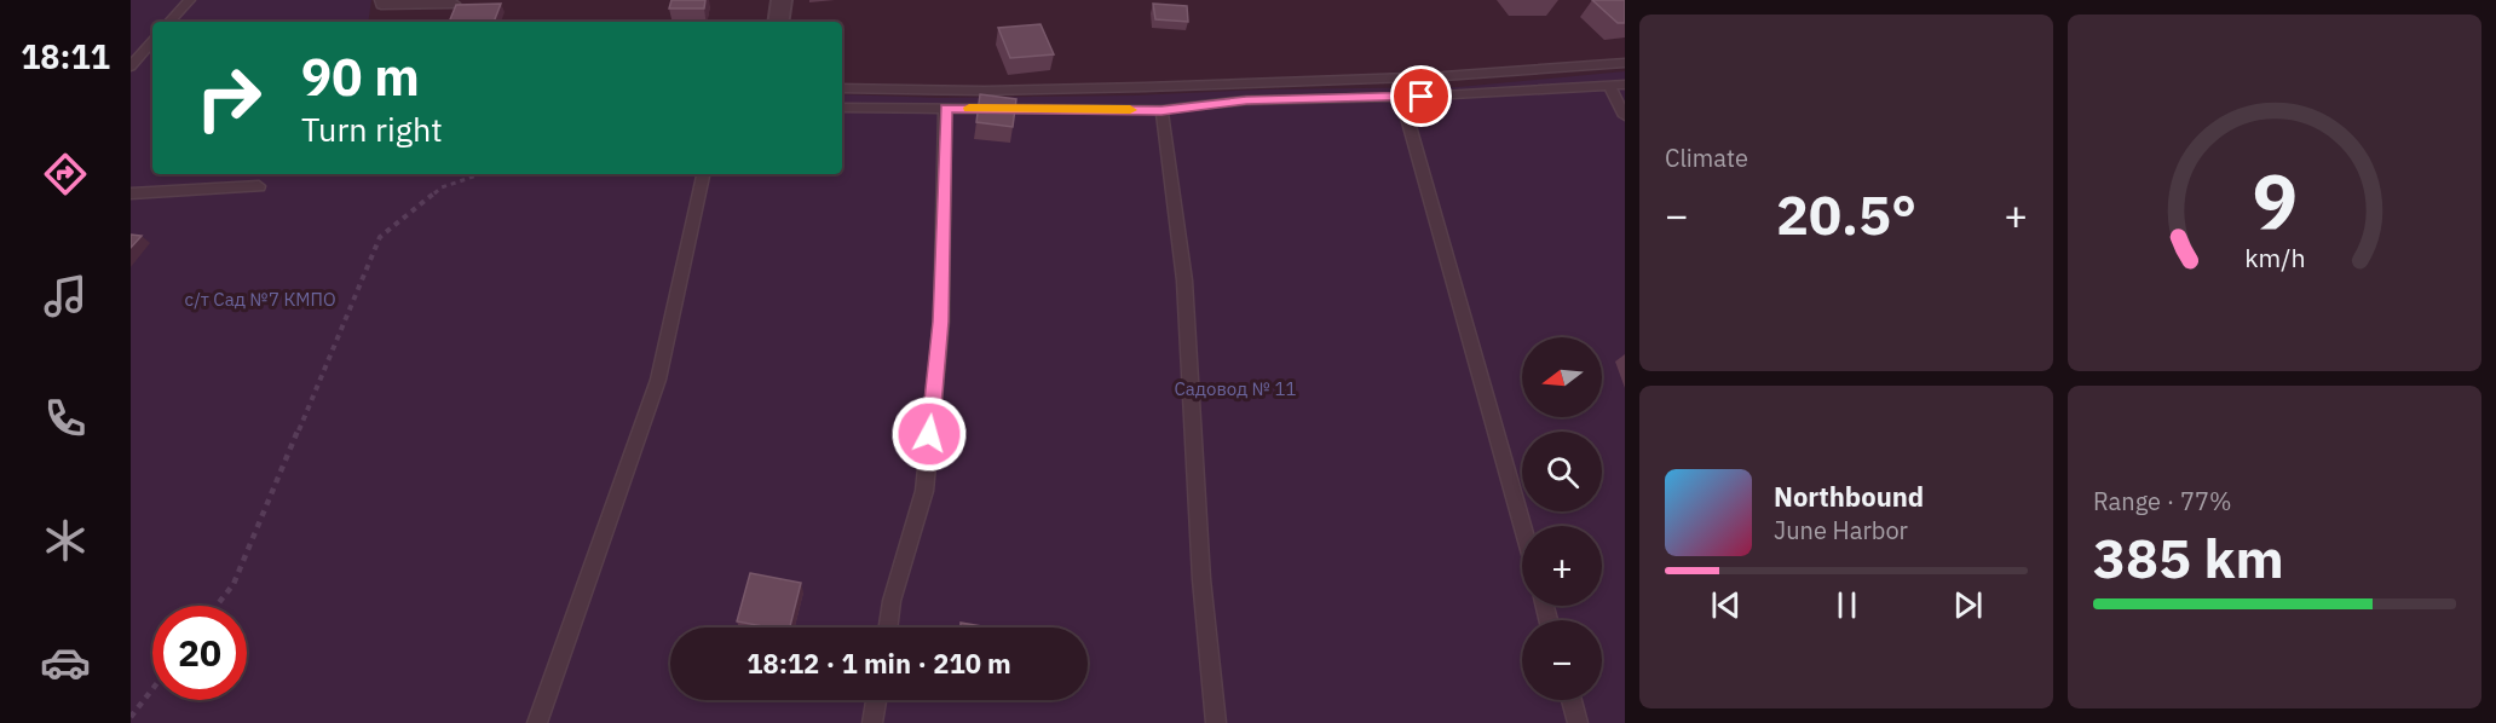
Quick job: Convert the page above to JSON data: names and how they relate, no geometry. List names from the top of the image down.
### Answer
{
  "parks": ["с/т Сад №7 КМПО", "Садовод № 11"],
  "north": "left",
  "page": {
    "tabs": "18:11",
    "tile": [
      "Climate",
      ["Range · 77%", "385 km"]
    ],
    "turn": ["90 m", "Turn right"],
    "heat": ["−", "20.5°", "+"],
    "map_buttons": ["+", "−"],
    "song": ["Northbound", "June Harbor"],
    "limit": "20",
    "trip": "18:12 · 1 min · 210 m",
    "gauge": ["9", "km/h"]
  }
}
